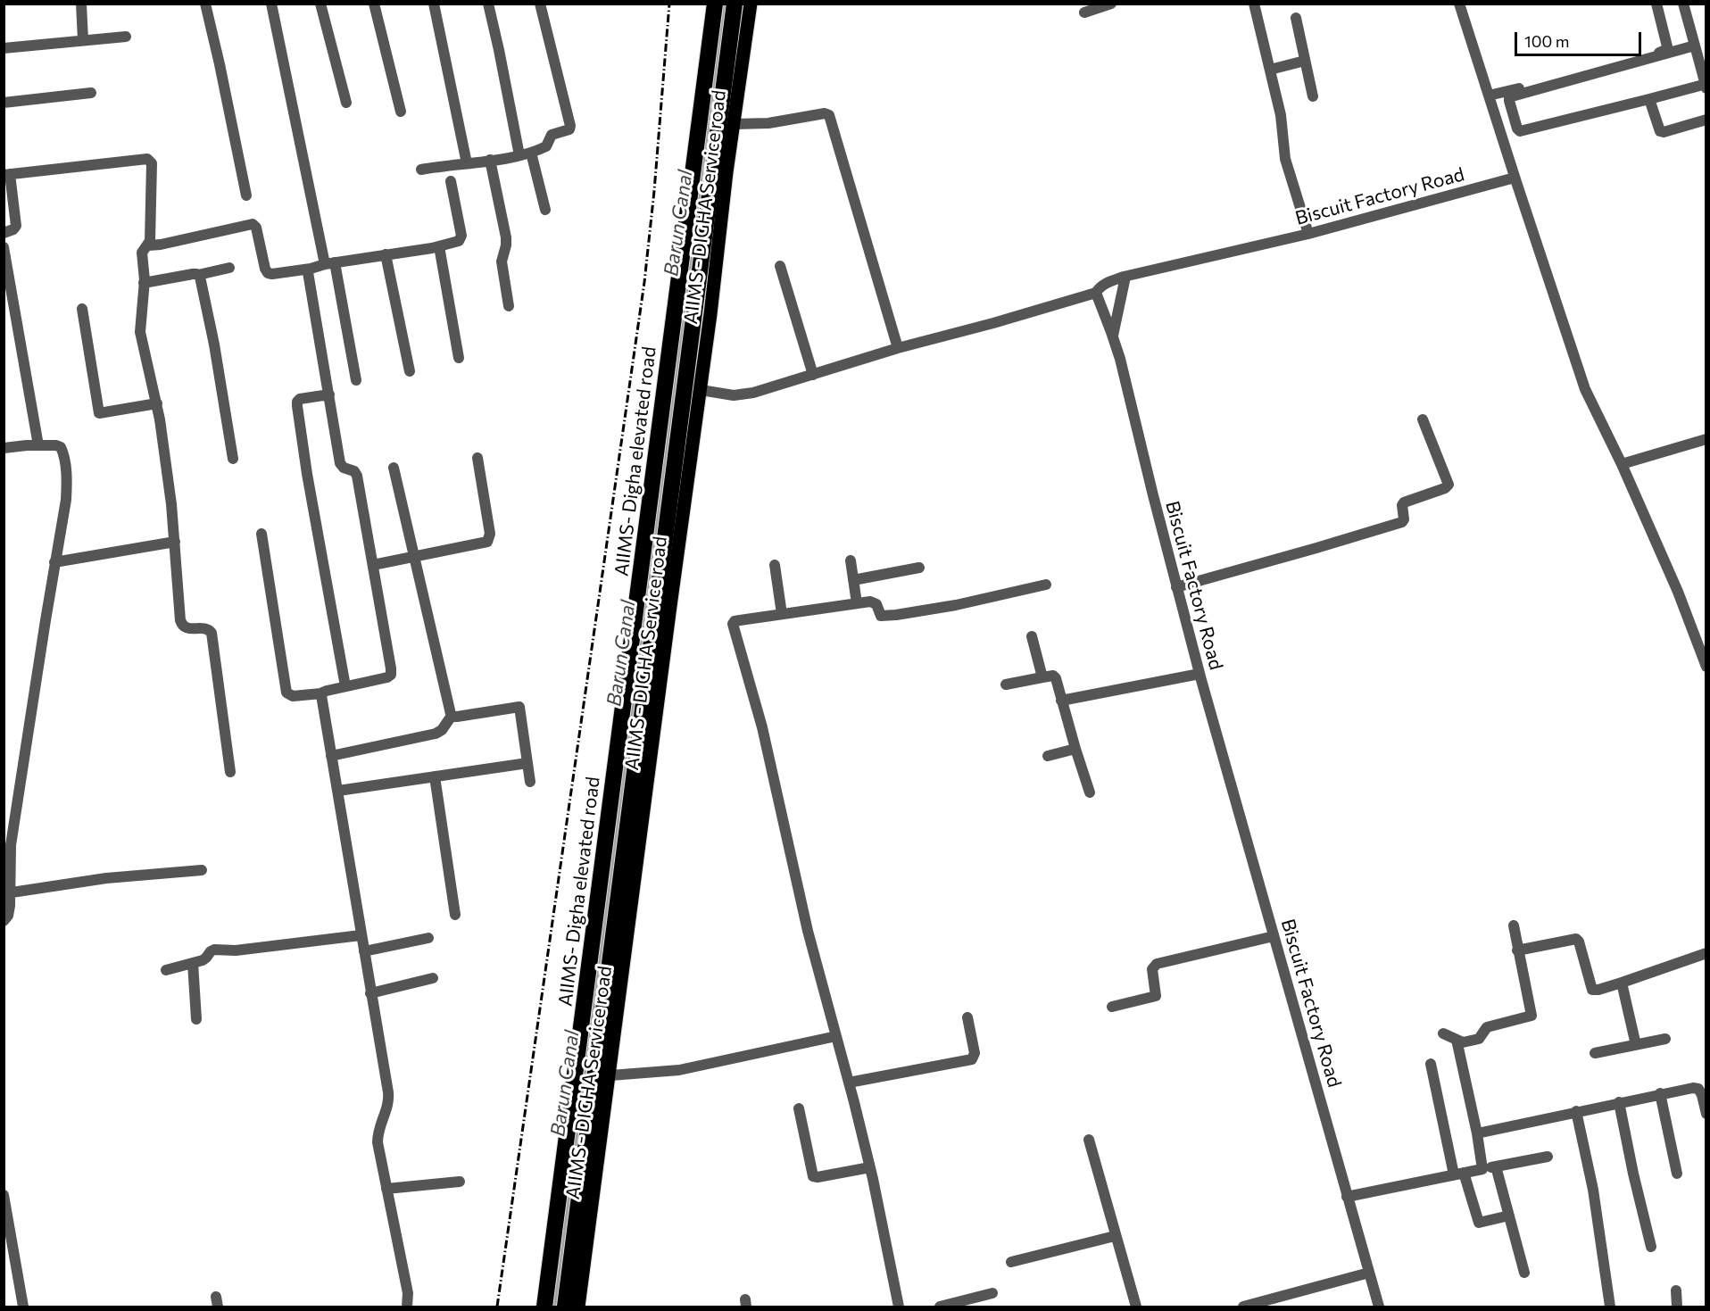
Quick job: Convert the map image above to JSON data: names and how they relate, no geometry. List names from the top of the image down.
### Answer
{
  "streets": {
    "highway": ["AIIMS- Digha elevated road"],
    "main road": ["AIIMS - DIGHA Service road"],
    "street": ["Biscuit Factory Road"]
  },
  "water": ["Barun Canal"],
  "scale_bar": "100 m"
}
